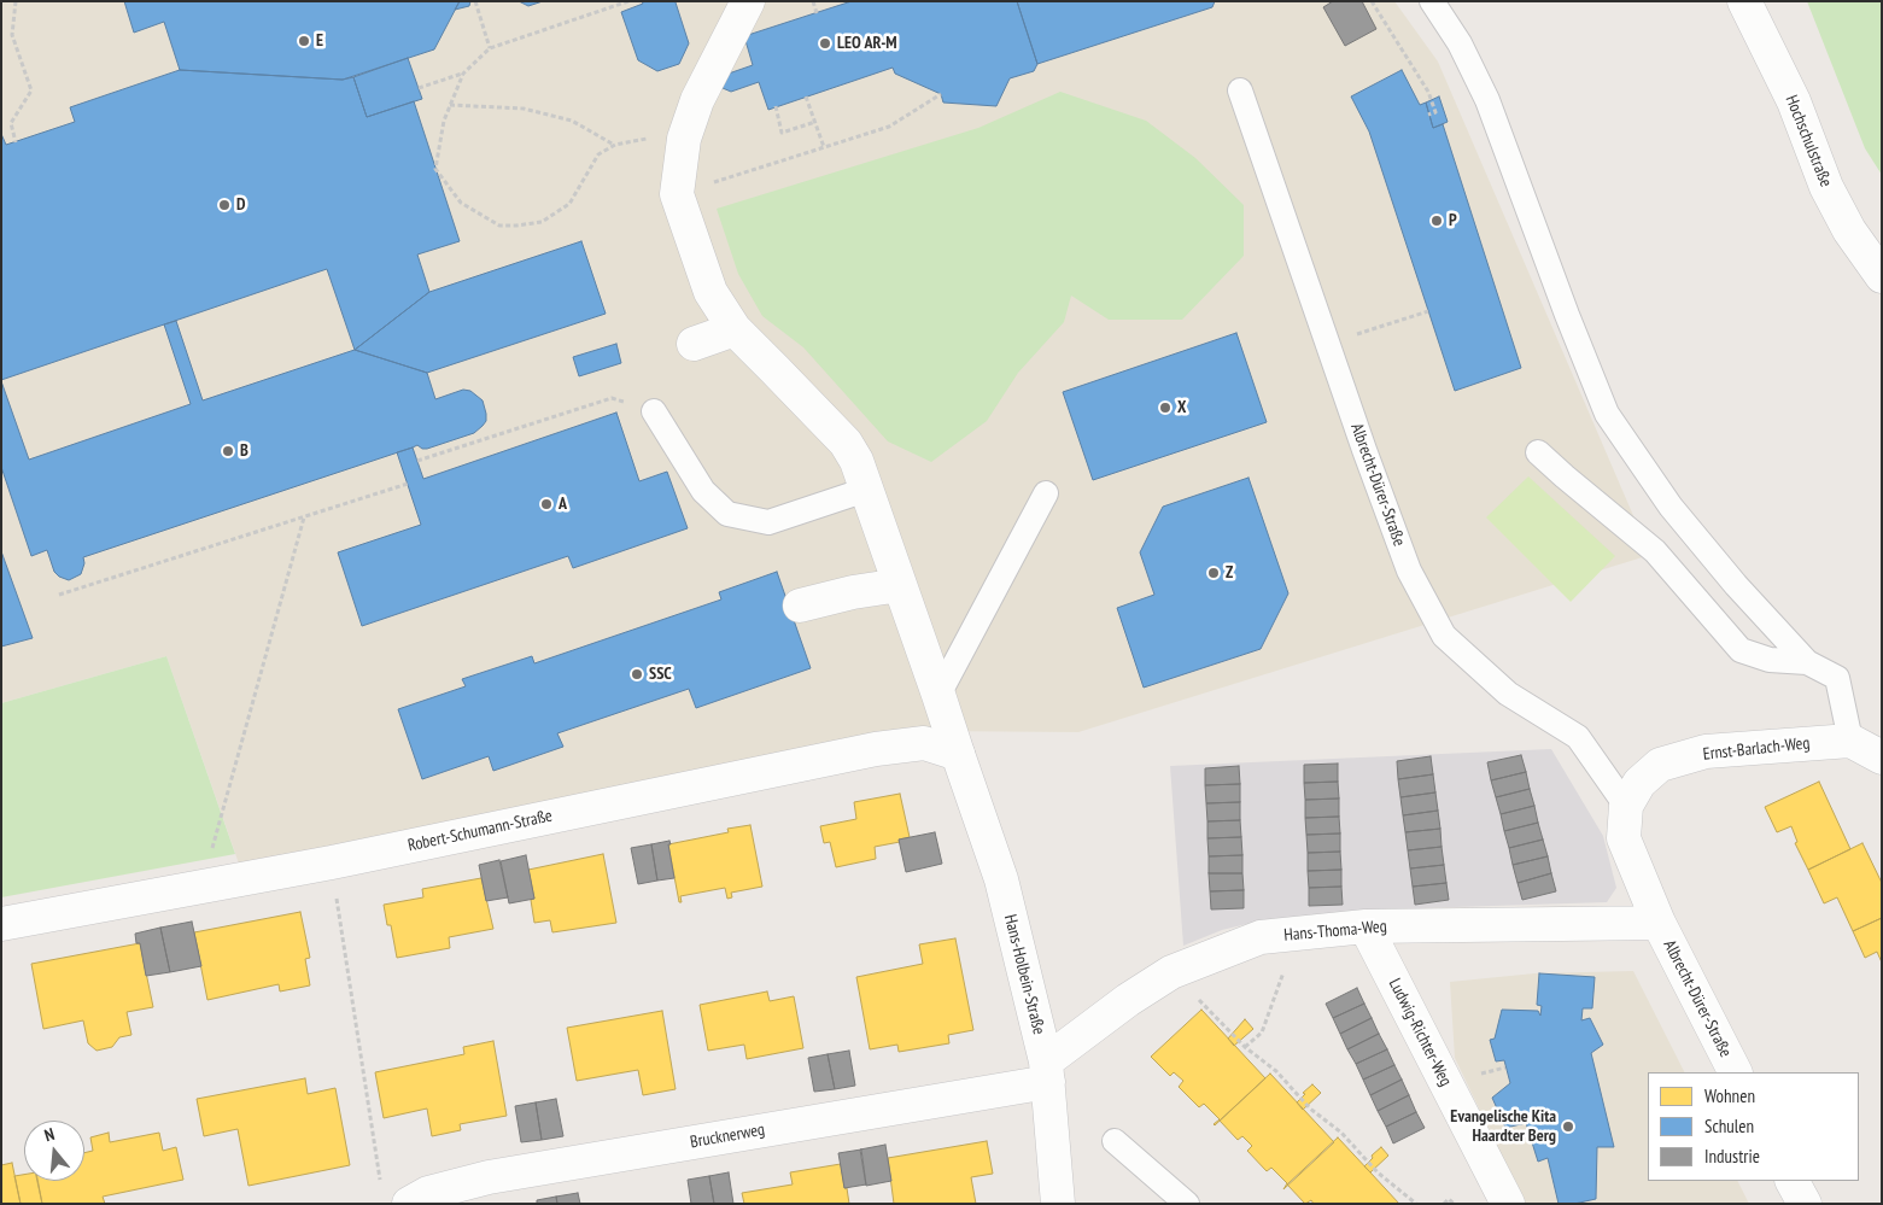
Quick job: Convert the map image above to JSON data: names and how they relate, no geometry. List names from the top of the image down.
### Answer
{
  "streets": {
    "street": [
      "Hochschulstraße",
      "Albrecht-Dürer-Straße",
      "Ernst-Barlach-Weg",
      "Robert-Schumann-Straße",
      "Hans-Thoma-Weg",
      "Hans-Holbein-Straße",
      "Ludwig-Richter-Weg",
      "Brucknerweg"
    ]
  },
  "crossings": [
    ["Albrecht-Dürer-Straße", "Ernst-Barlach-Weg"],
    ["Albrecht-Dürer-Straße", "Hans-Thoma-Weg"],
    ["Ernst-Barlach-Weg", "Hans-Thoma-Weg"],
    ["Robert-Schumann-Straße", "Hans-Holbein-Straße"],
    ["Hans-Thoma-Weg", "Hans-Holbein-Straße"],
    ["Hans-Thoma-Weg", "Ludwig-Richter-Weg"],
    ["Hans-Thoma-Weg", "Brucknerweg"],
    ["Hans-Holbein-Straße", "Brucknerweg"]
  ],
  "places": [
    "E",
    "LEO AR-M",
    "D",
    "P",
    "X",
    "B",
    "A",
    "Z",
    "SSC",
    "Evangelische Kita Haardter Berg"
  ],
  "legend": ["Wohnen", "Schulen", "Industrie"],
  "north": "top"
}
